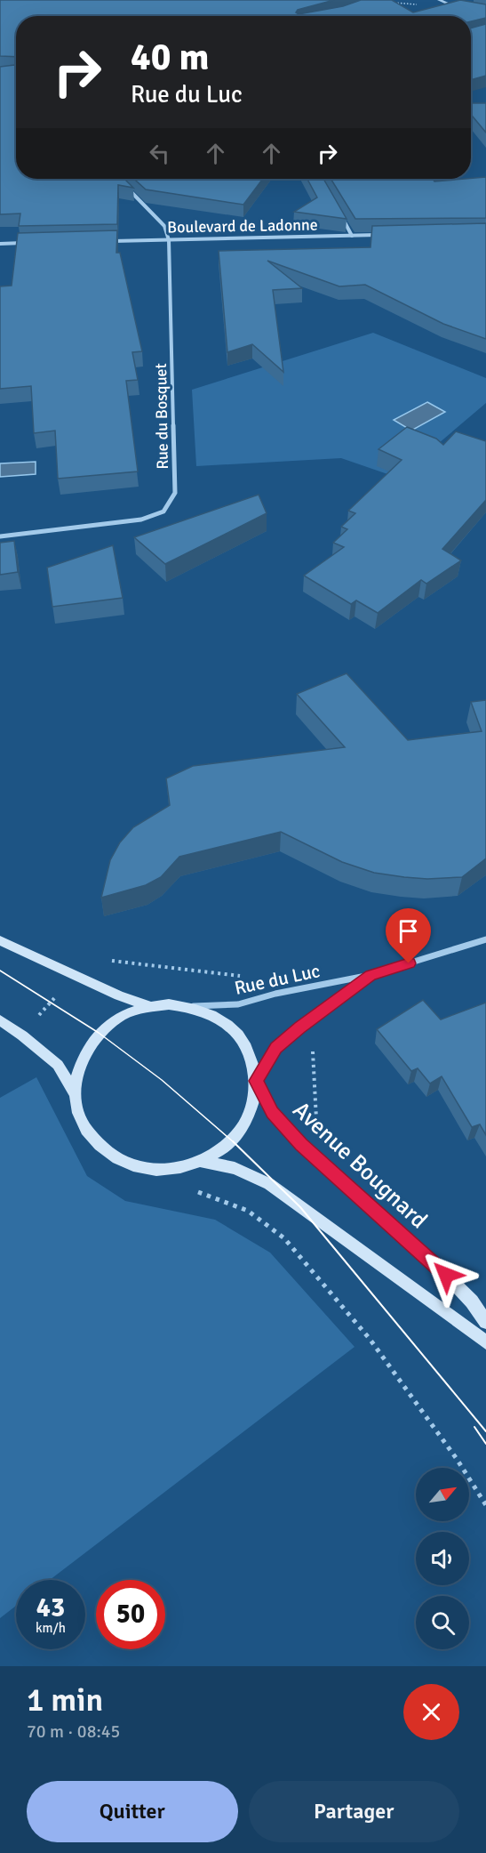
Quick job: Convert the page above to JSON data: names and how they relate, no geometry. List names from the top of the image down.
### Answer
{
  "streets": {
    "main road": ["Avenue Bougnard"],
    "street": ["Boulevard de Ladonne", "Rue du Bosquet", "Rue du Luc"]
  },
  "crossings": [
    ["Boulevard de Ladonne", "Rue du Bosquet"],
    ["Rue du Luc", "Avenue Bougnard"]
  ],
  "north": "top right",
  "page": {
    "turn": ["40 m", "Rue du Luc"],
    "speed": "43 km/h",
    "limit": "50",
    "heading": ["1 min", "70 m · 08:45"],
    "buttons": ["Quitter", "Partager"]
  }
}
